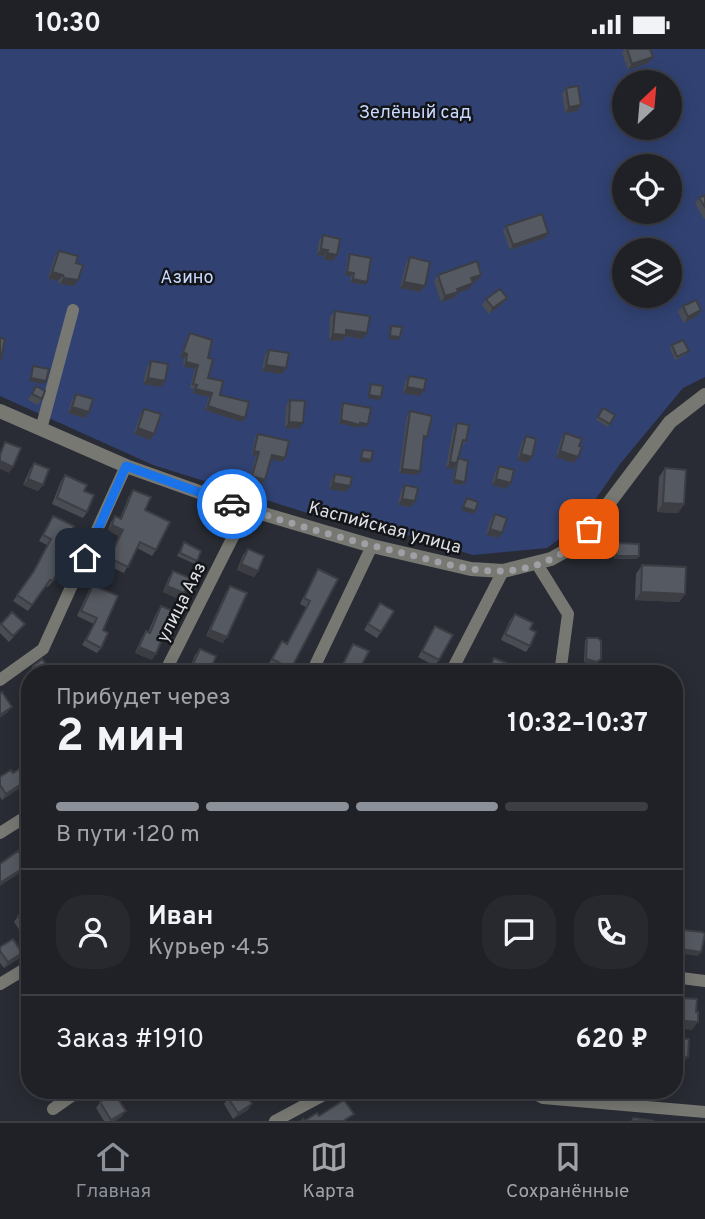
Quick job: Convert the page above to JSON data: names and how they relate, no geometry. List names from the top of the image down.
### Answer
{
  "streets": {
    "street": ["Каспийская улица", "улица Аяз"]
  },
  "crossings": [
    ["Каспийская улица", "улица Аяз"]
  ],
  "parks": ["Зелёный сад", "Азино"],
  "north": "top right",
  "page": {
    "status": "10:30",
    "heading": ["2 мин", "Прибудет через", "10:32–10:37"],
    "panel": [
      "Иван",
      "Курьер · 4.5",
      "Заказ #1910",
      "620 ₽"
    ],
    "bar": "В пути · 120 m",
    "tabs": ["Главная", "Карта", "Сохранённые"]
  }
}
